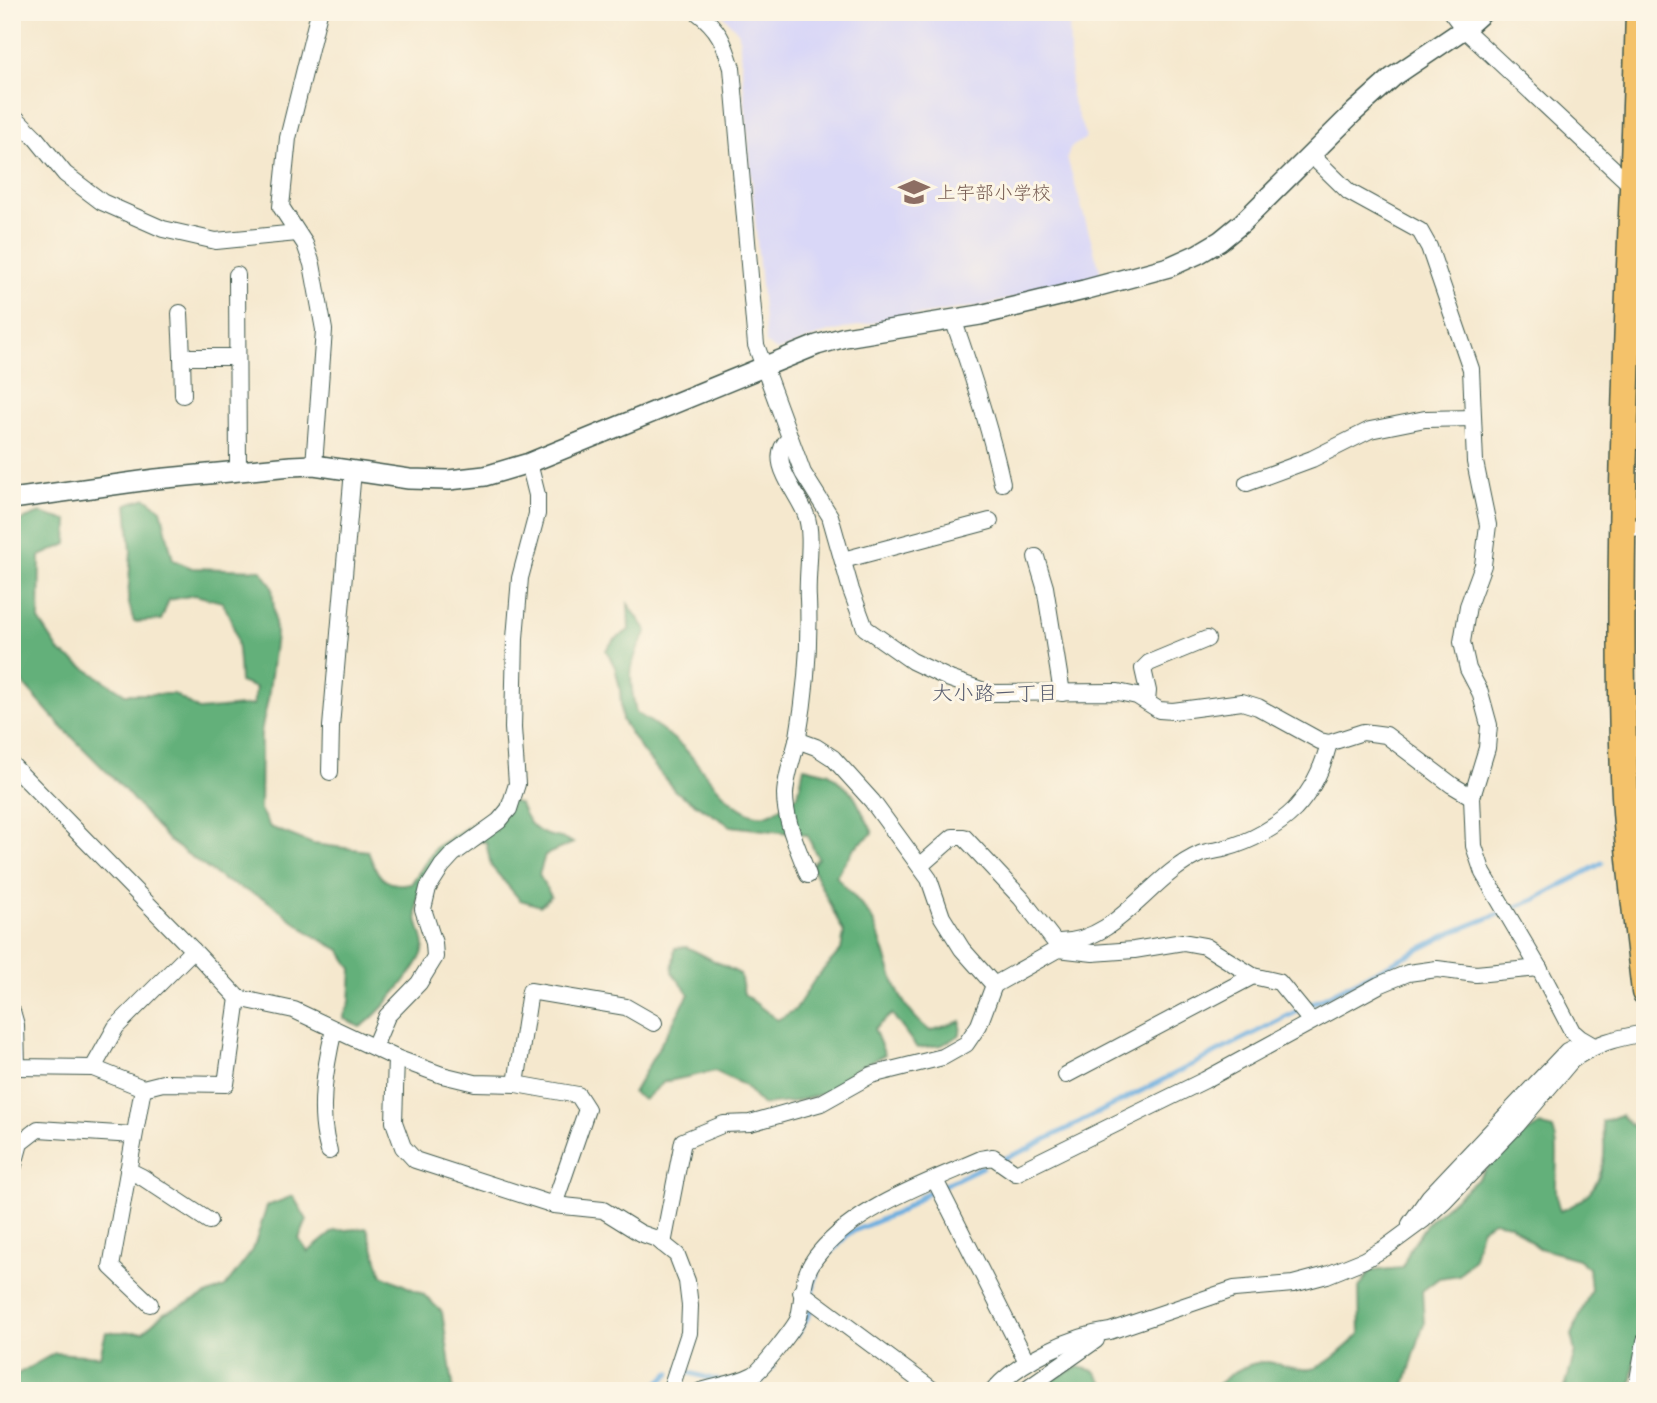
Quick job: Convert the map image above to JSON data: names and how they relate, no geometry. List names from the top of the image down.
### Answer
{
  "districts": ["大小路一丁目"],
  "places": {
    "school or university": ["上宇部小学校"]
  }
}
